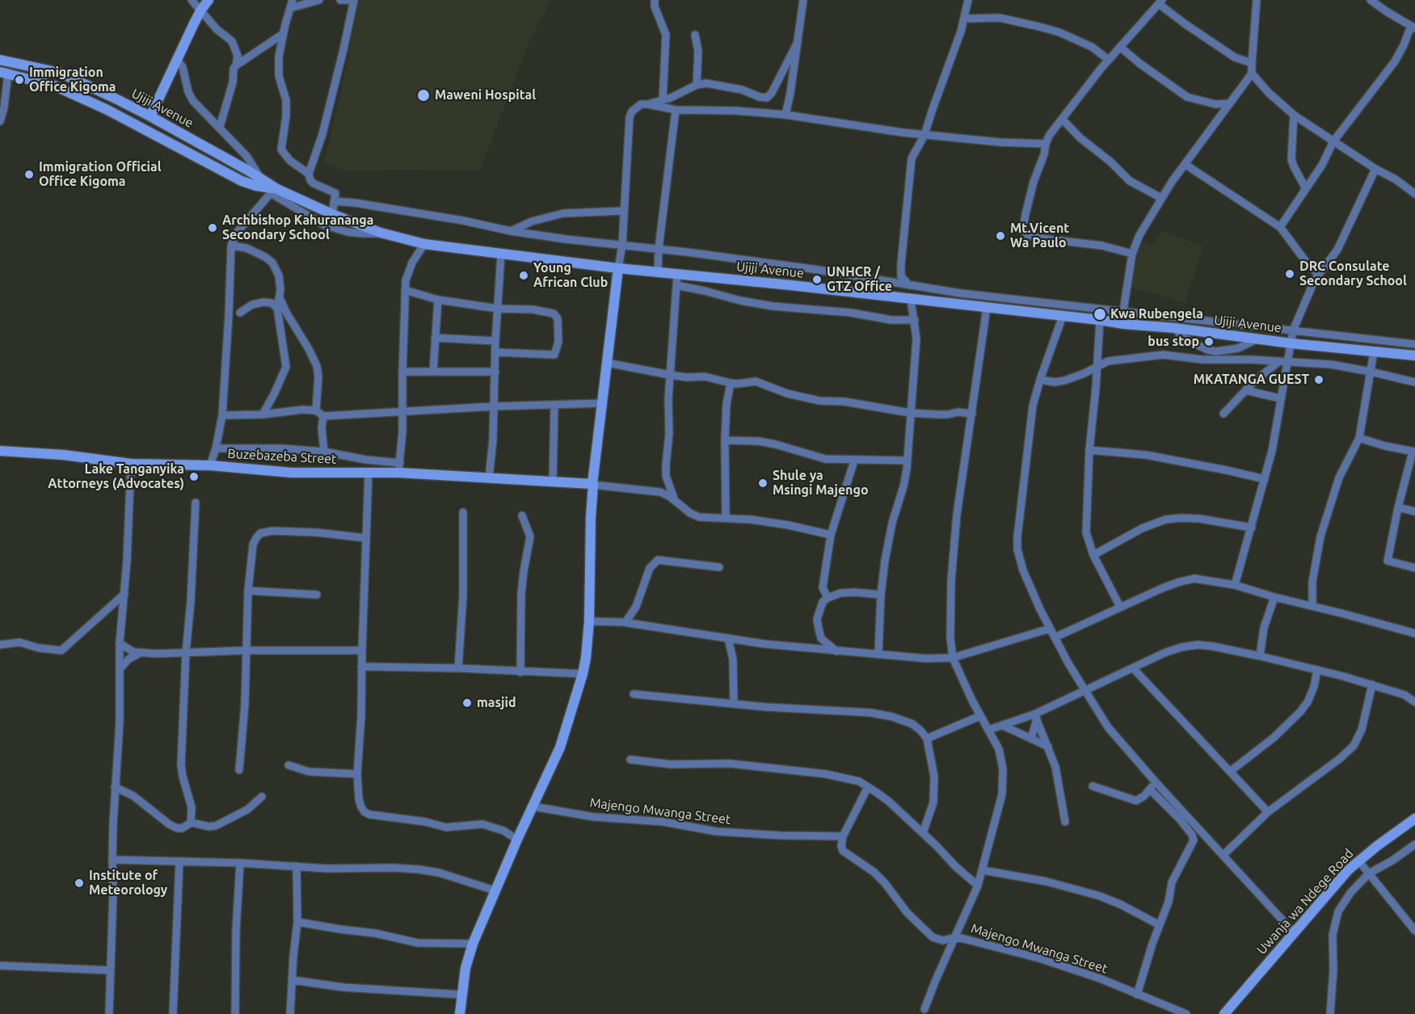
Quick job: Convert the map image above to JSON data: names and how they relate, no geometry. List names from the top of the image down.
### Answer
{
  "streets": {
    "street": [
      "Ujiji Avenue",
      "Buzebazeba Street",
      "Majengo Mwanga Street",
      "Uwanja wa Ndege Road"
    ]
  },
  "places": [
    "Immigration Office Kigoma",
    "Maweni Hospital",
    "Immigration Official Office Kigoma",
    "Archbishop Kahurananga Secondary School",
    "Mt.Vicent Wa Paulo",
    "DRC Consulate Secondary School",
    "Young African Club",
    "UNHCR / GTZ Office",
    "Kwa Rubengela",
    "bus stop",
    "MKATANGA GUEST",
    "Lake Tanganyika Attorneys (Advocates)",
    "Shule ya Msingi Majengo",
    "masjid",
    "Institute of Meteorology"
  ]
}
